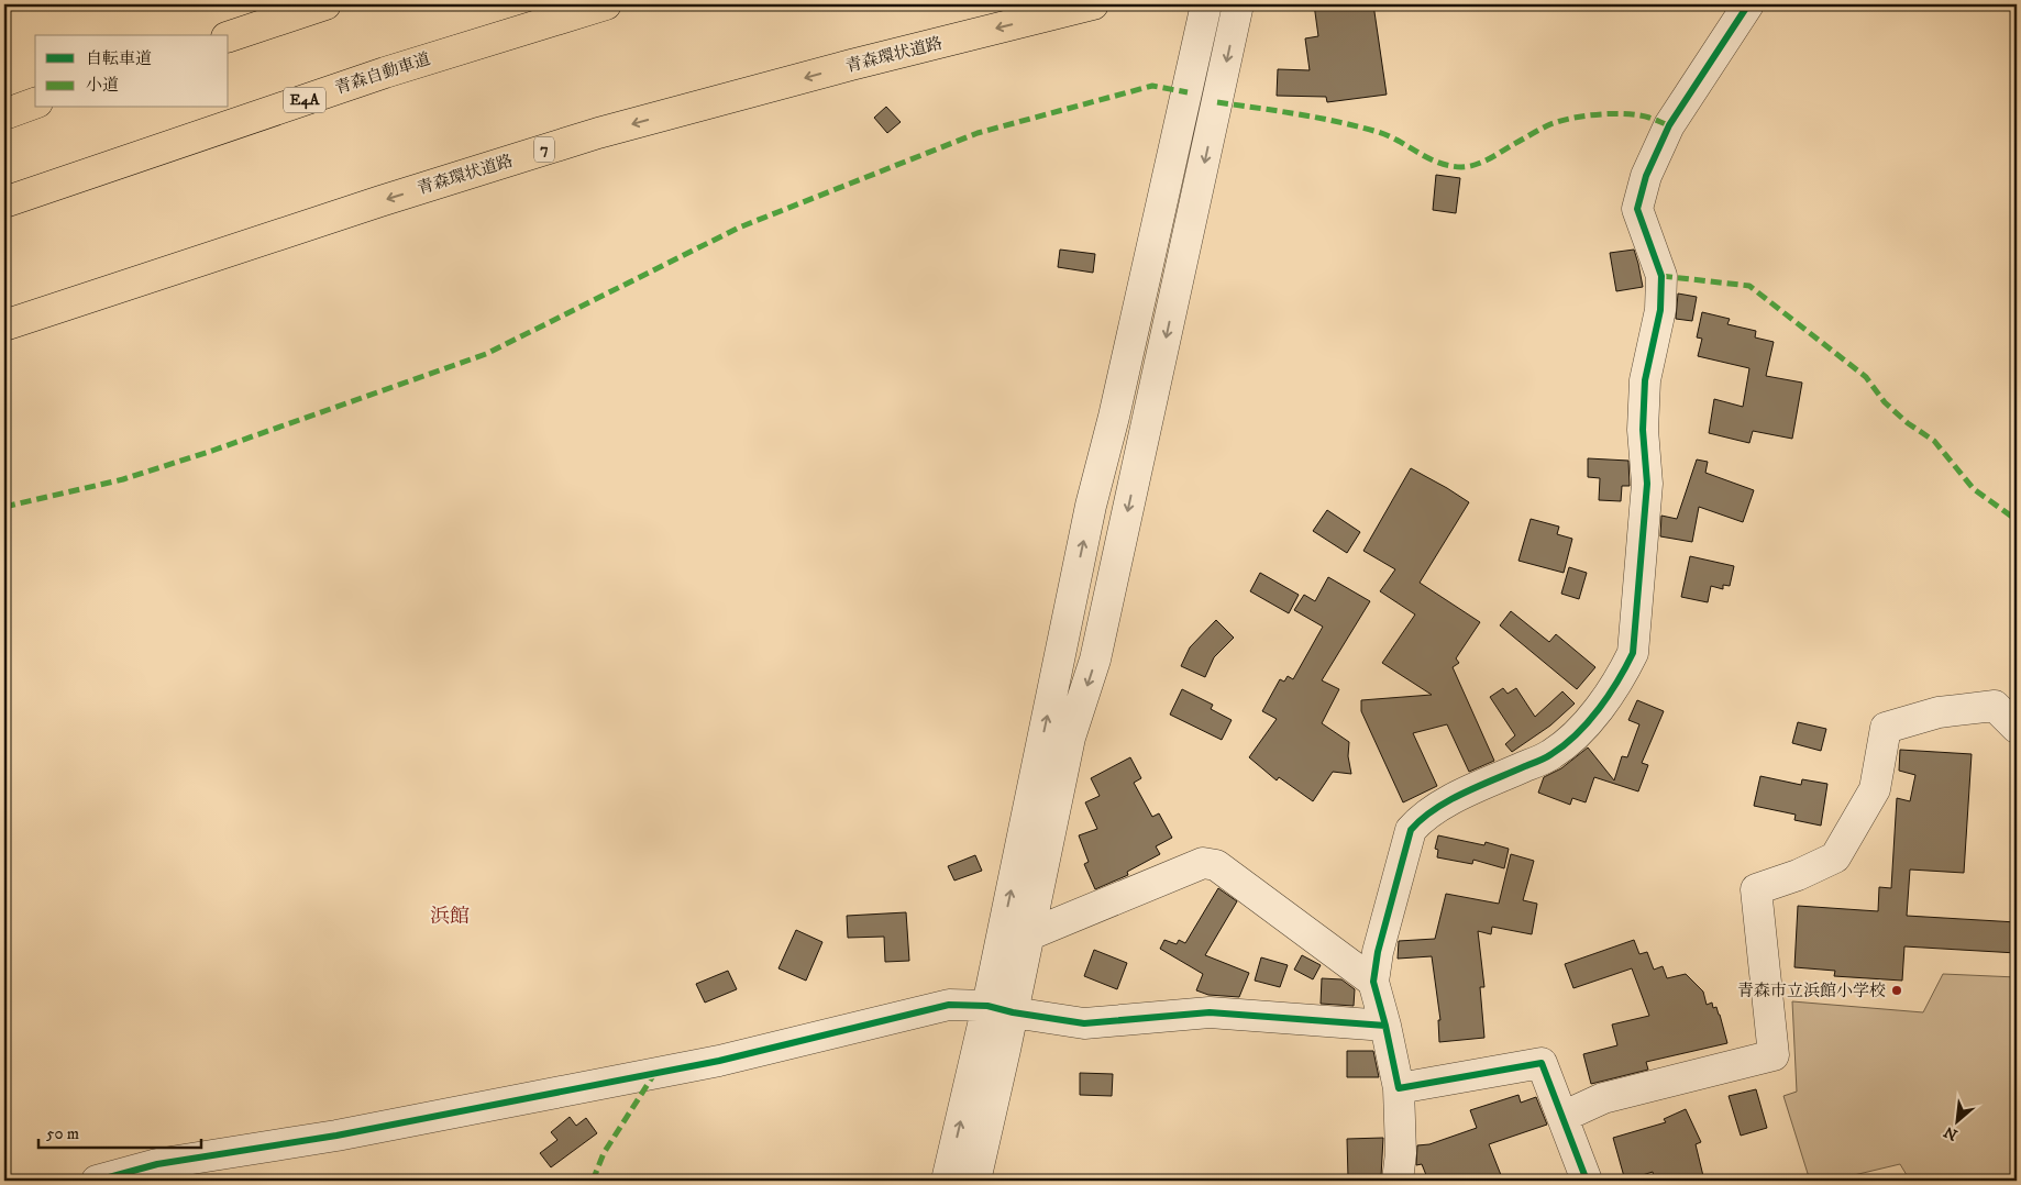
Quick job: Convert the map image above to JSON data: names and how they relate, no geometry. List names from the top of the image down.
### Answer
{
  "streets": {
    "highway": [
      "青森環状道路",
      "青森自動車道",
      "E4A",
      "7"
    ]
  },
  "one_way": ["青森環状道路"],
  "districts": ["浜館"],
  "places": ["青森市立浜館小学校"],
  "legend": ["自転車道", "小道"],
  "scale_bar": "50 m",
  "north": "bottom left"
}
